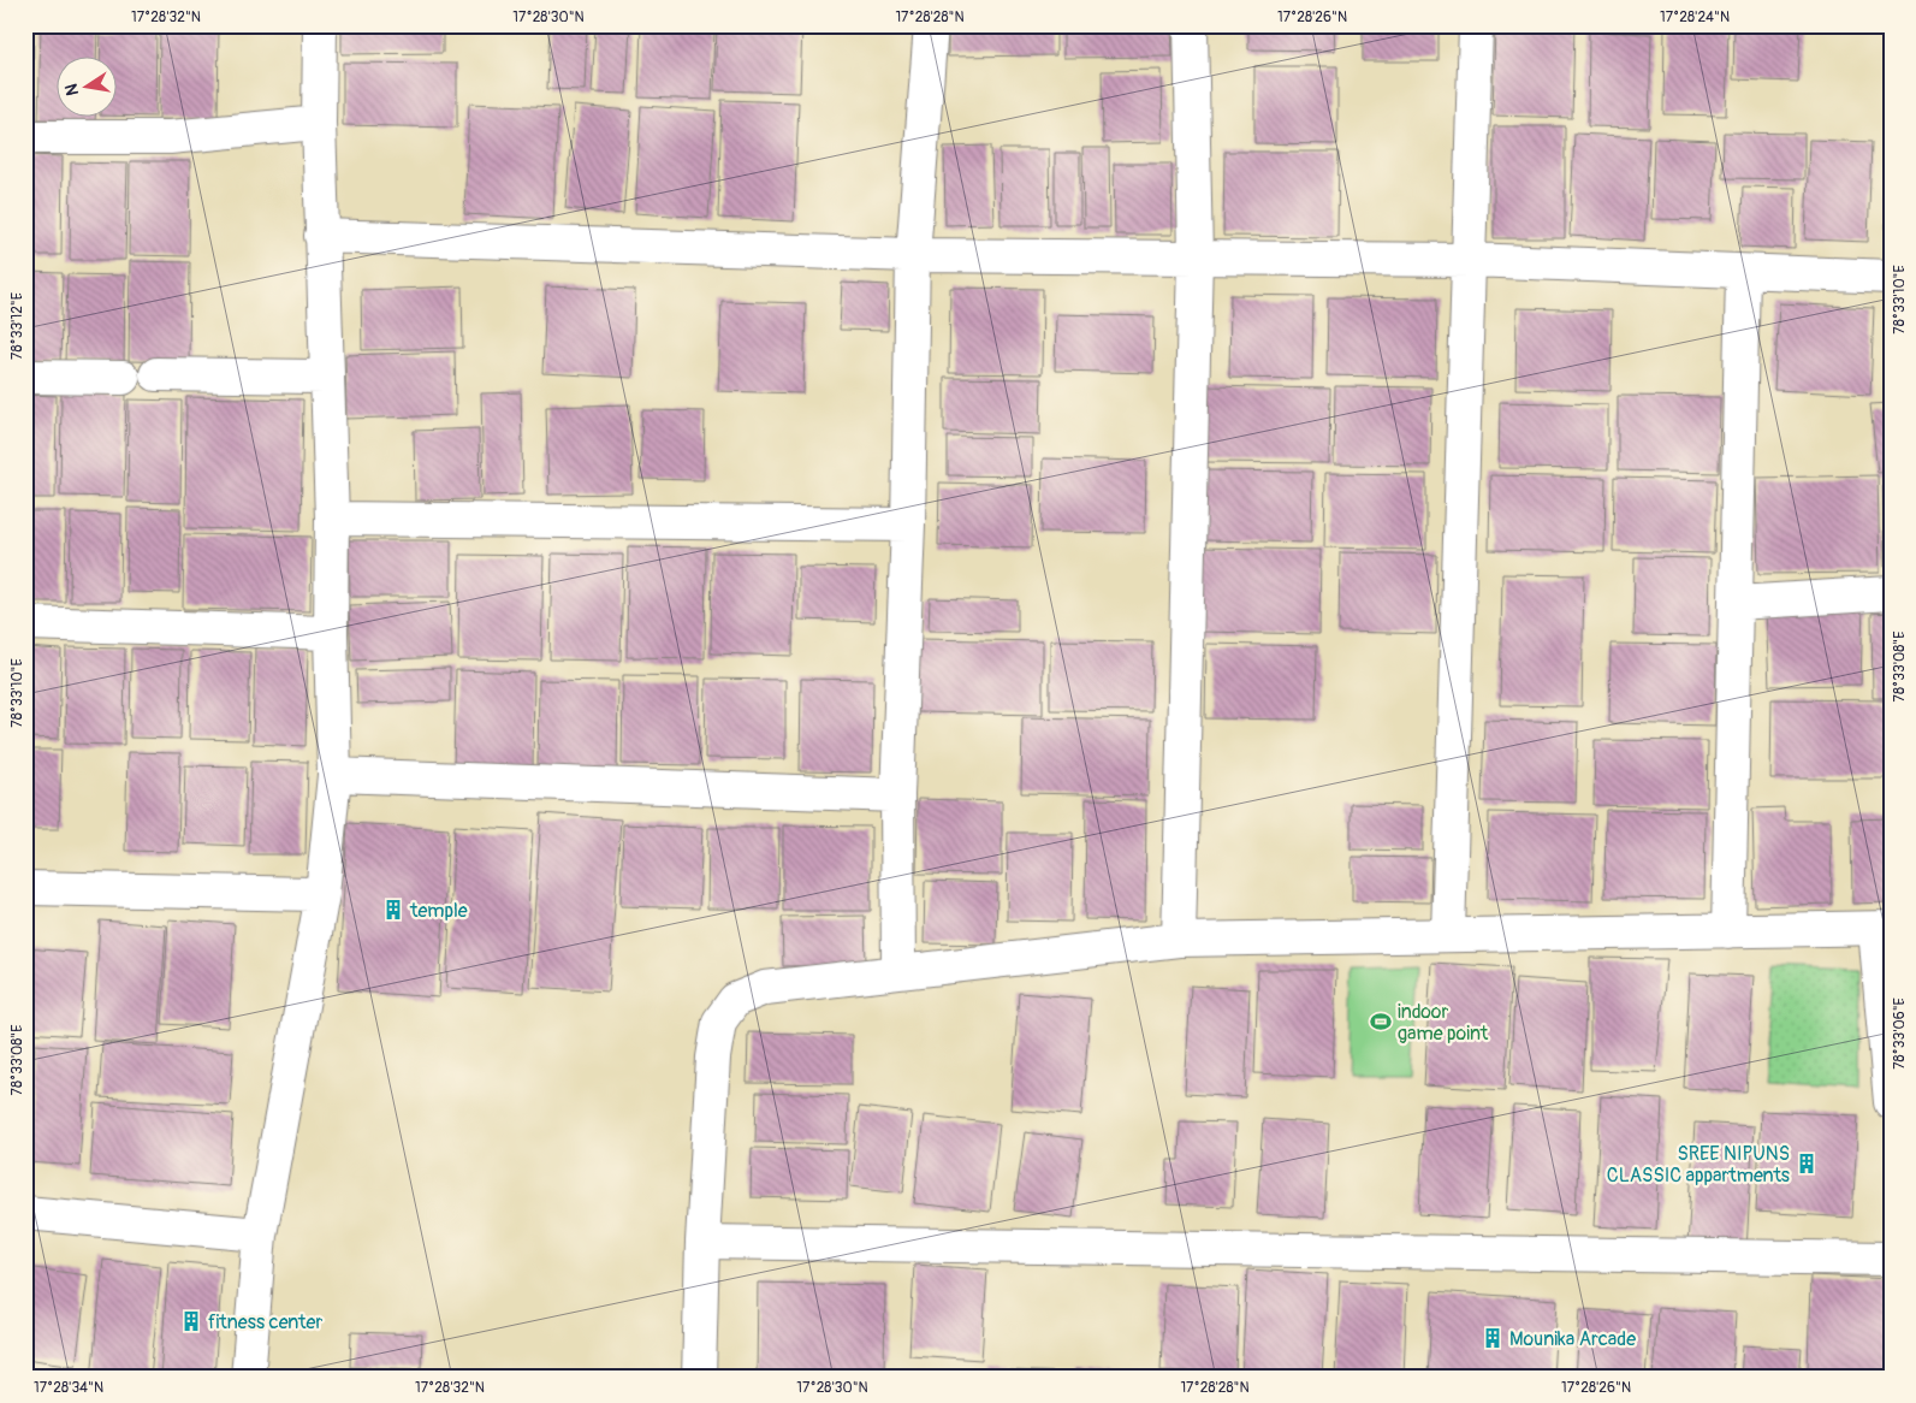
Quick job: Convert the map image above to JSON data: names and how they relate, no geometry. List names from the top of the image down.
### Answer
{
  "places": {
    "building": [
      "temple",
      "SREE NIPUNS CLASSIC appartments",
      "fitness center",
      "Mounika Arcade"
    ],
    "sports": ["indoor game point"]
  },
  "north": "left",
  "coordinates": [
    "17°28'32\"N",
    "17°28'30\"N",
    "17°28'28\"N",
    "17°28'26\"N",
    "17°28'24\"N",
    "78°33'10\"E",
    "78°33'12\"E",
    "78°33'08\"E",
    "78°33'06\"E",
    "17°28'34\"N"
  ]
}
